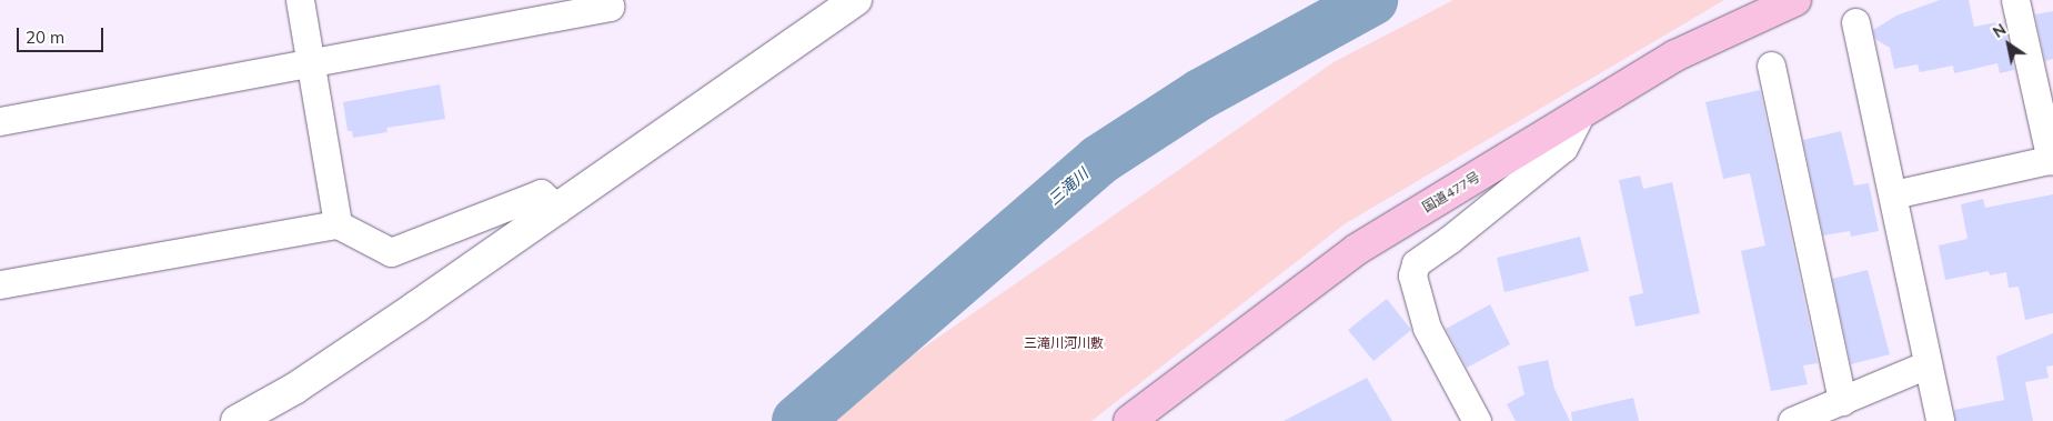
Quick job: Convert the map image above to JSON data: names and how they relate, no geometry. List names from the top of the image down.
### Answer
{
  "streets": {
    "highway": ["国道477号"]
  },
  "water": ["三滝川"],
  "parks": ["三滝川河川敷"],
  "scale_bar": "20 m",
  "north": "top left"
}
